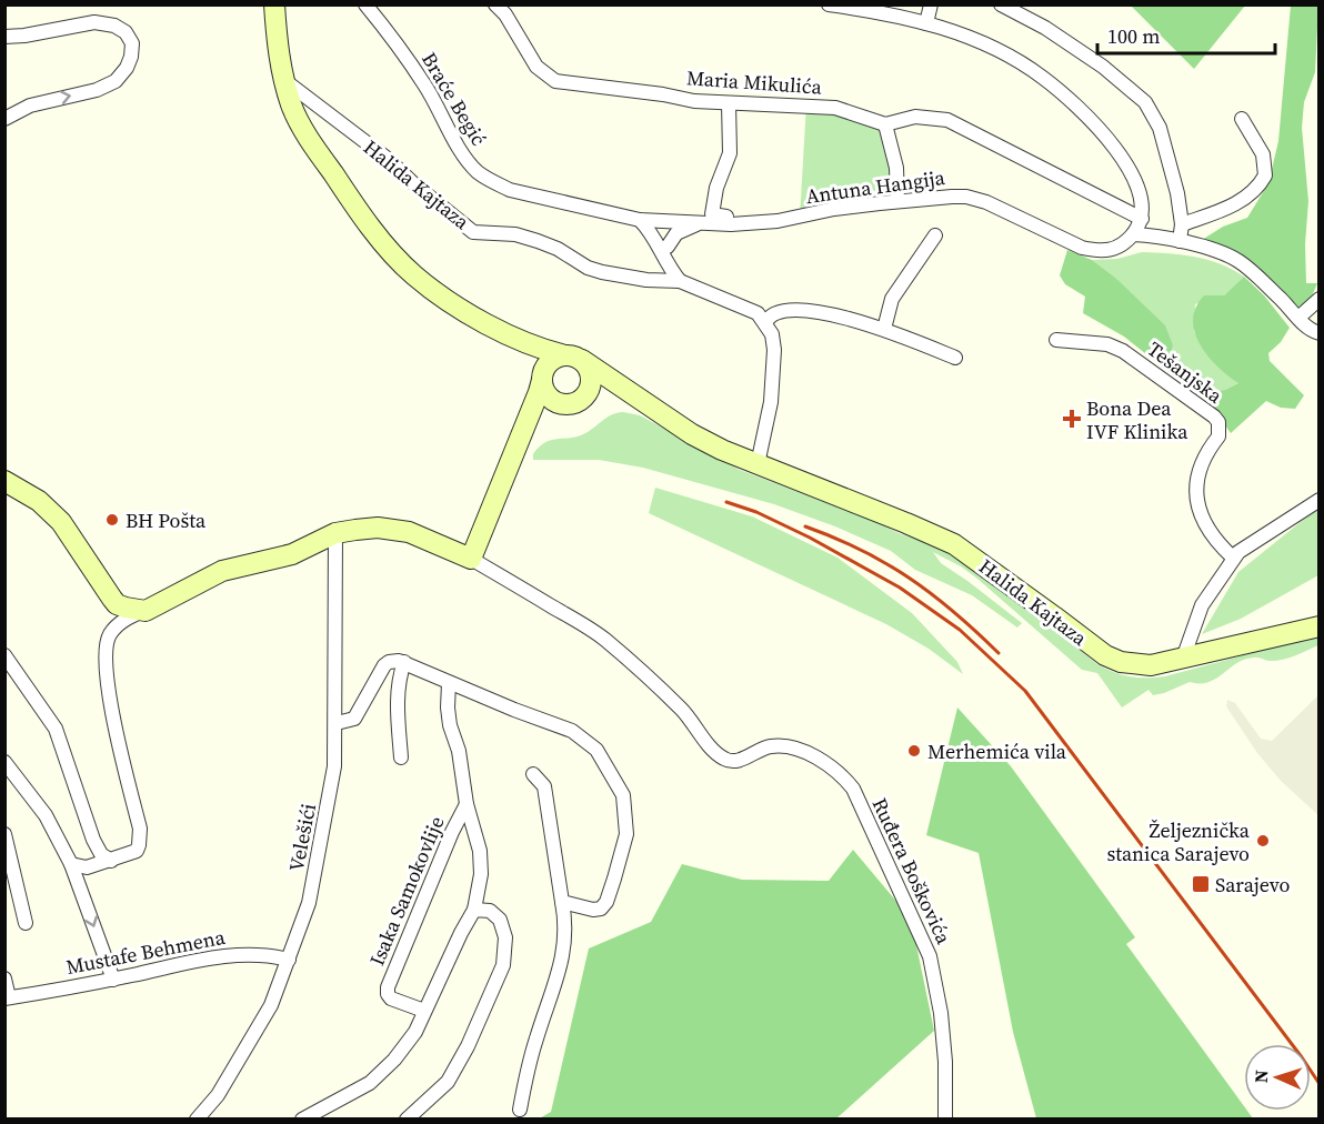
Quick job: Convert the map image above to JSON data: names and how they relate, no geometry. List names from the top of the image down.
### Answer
{
  "streets": {
    "main road": ["Halida Kajtaza"],
    "street": [
      "Maria Mikulića",
      "Braće Begić",
      "Antuna Hangija",
      "Tešanjska",
      "Velešići",
      "Ruđera Boškovića",
      "Isaka Samokovlije",
      "Mustafe Behmena"
    ]
  },
  "crossings": [
    ["Braće Begić", "Antuna Hangija"],
    ["Velešići", "Mustafe Behmena"]
  ],
  "places": {
    "health": ["Bona Dea IVF Klinika"],
    "other": ["BH Pošta", "Merhemića vila", "Željeznička stanica Sarajevo"],
    "transit": ["Sarajevo"]
  },
  "scale_bar": "100 m",
  "north": "left"
}
